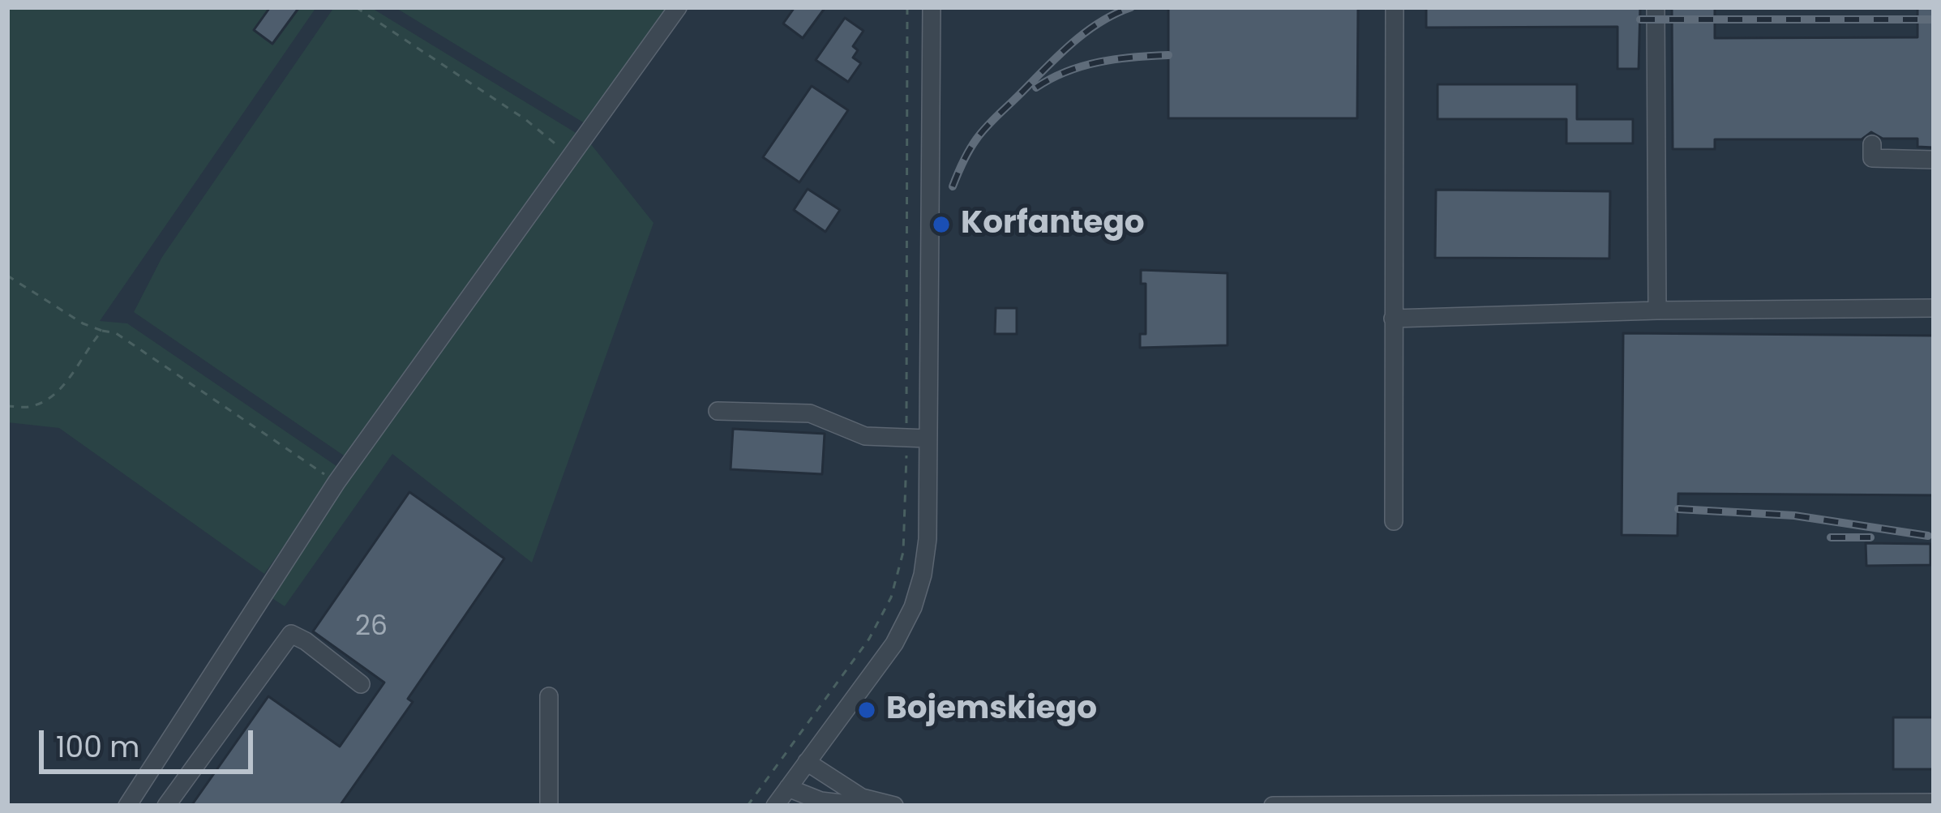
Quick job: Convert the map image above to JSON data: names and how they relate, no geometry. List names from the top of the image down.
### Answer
{
  "places": ["Korfantego", "Bojemskiego"],
  "house_numbers": ["26"],
  "scale_bar": "100 m"
}
